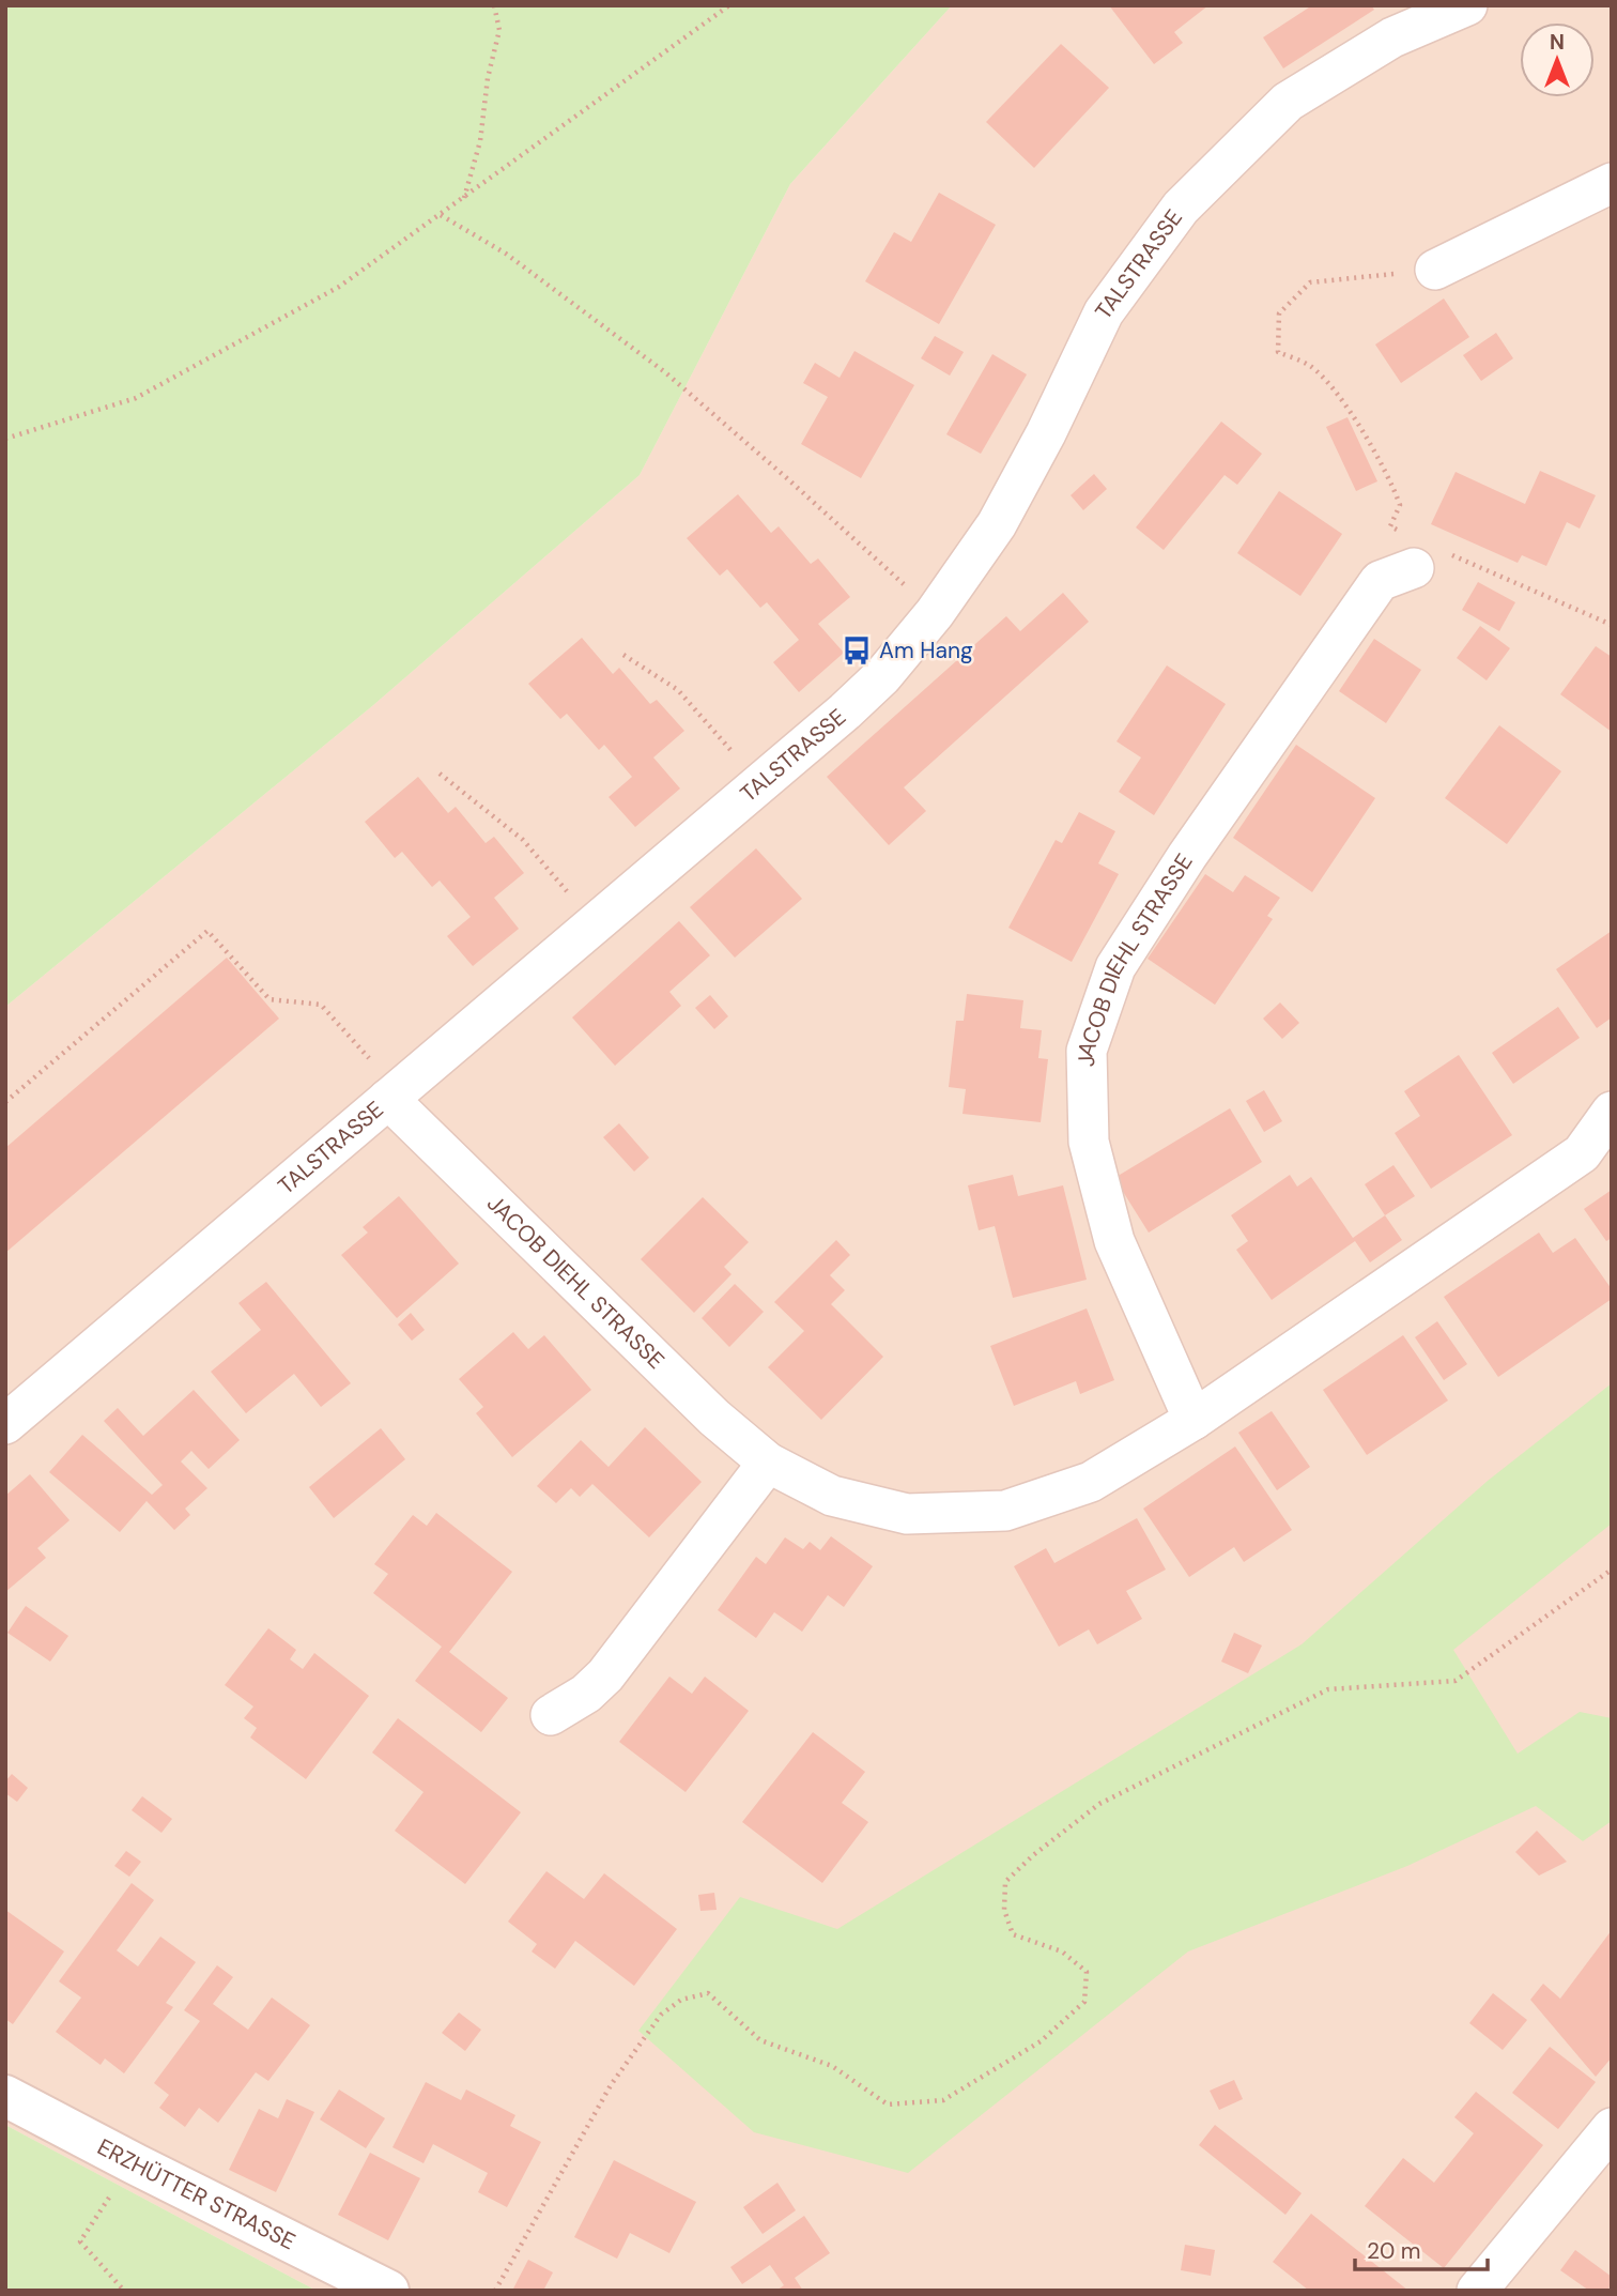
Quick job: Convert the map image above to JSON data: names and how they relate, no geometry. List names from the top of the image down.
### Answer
{
  "streets": {
    "street": ["TALSTRASSE", "JACOB DIEHL STRASSE", "ERZHÜTTER STRASSE"]
  },
  "crossings": [
    ["TALSTRASSE", "JACOB DIEHL STRASSE"]
  ],
  "places": {
    "bus stop": ["Am Hang"]
  },
  "scale_bar": "20 m",
  "north": "top"
}
